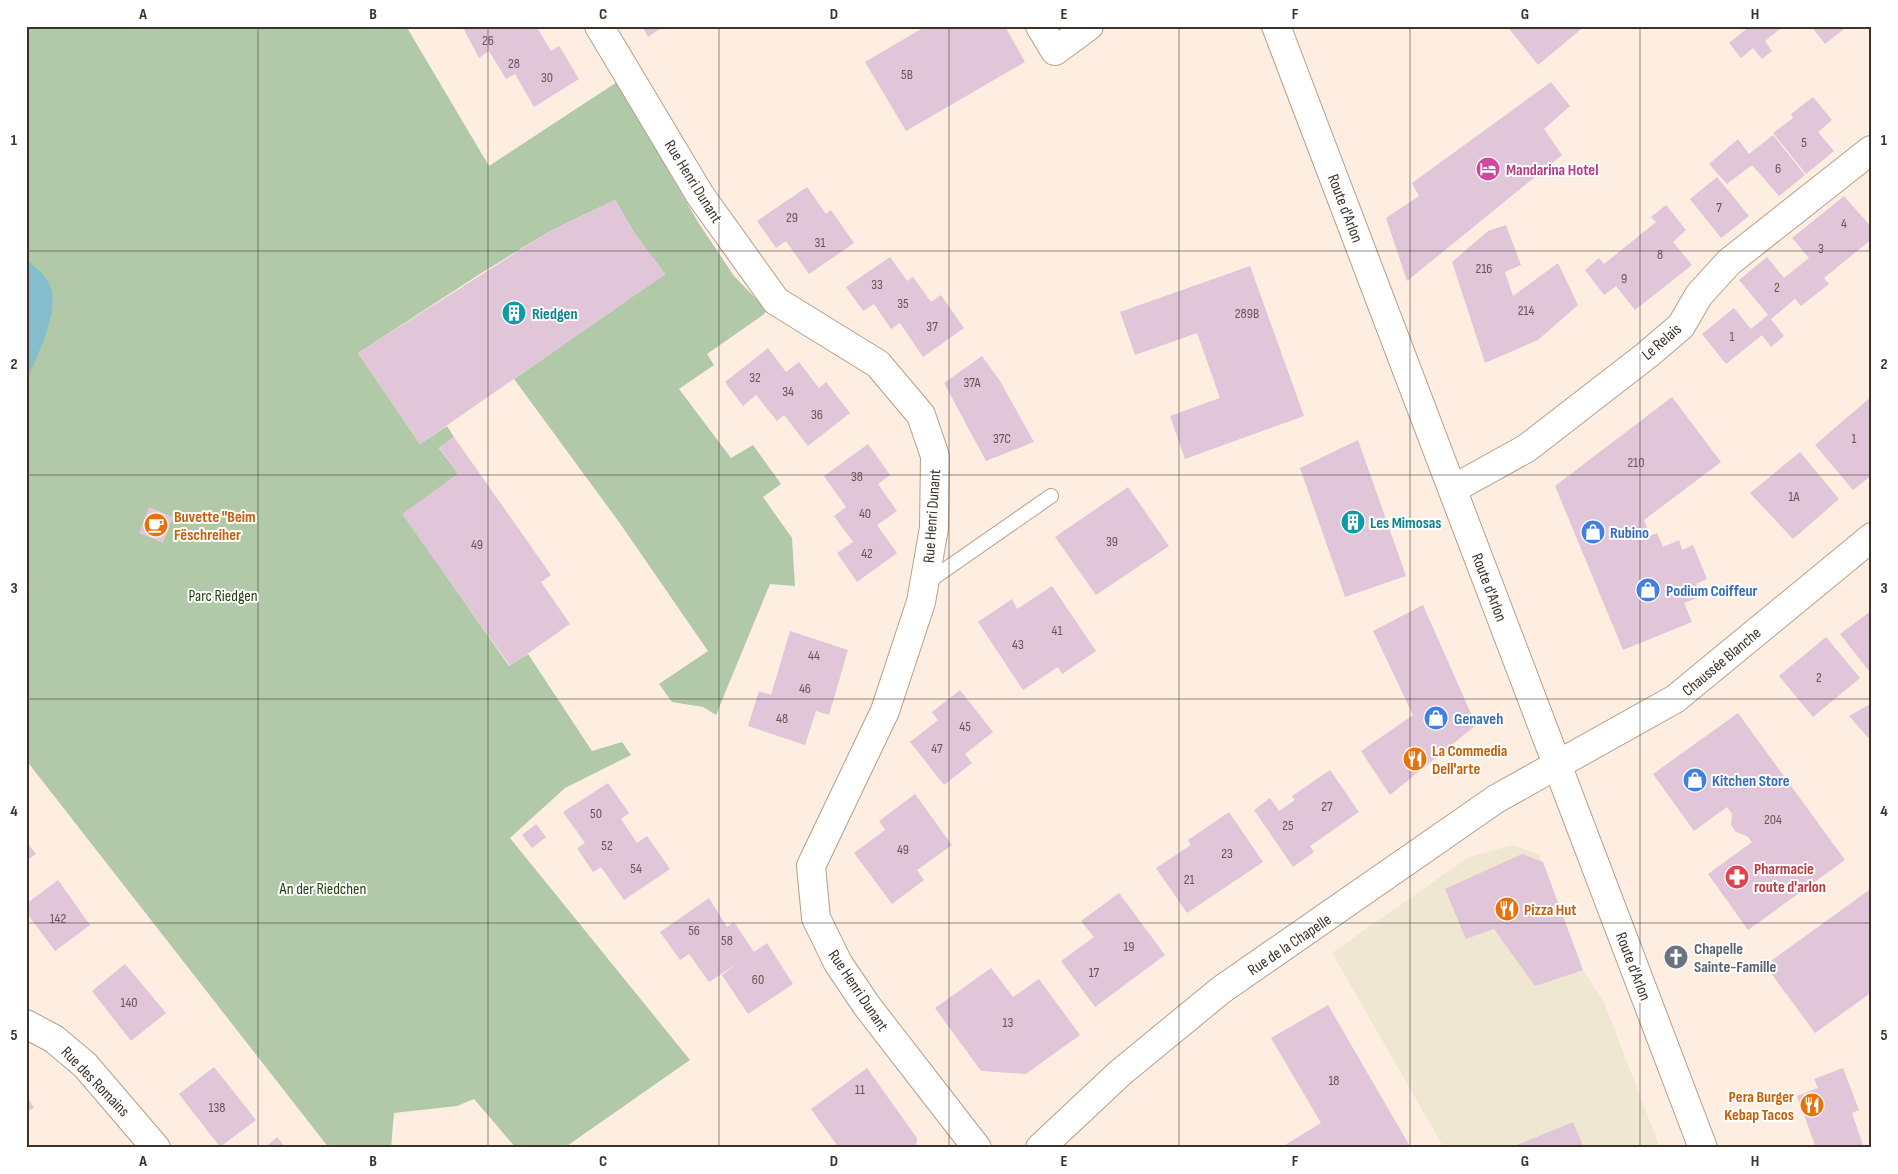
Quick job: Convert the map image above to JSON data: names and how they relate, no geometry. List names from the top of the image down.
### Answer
{
  "streets": {
    "main road": [
      "Rue Henri Dunant",
      "Route d'Arlon",
      "Le Relais",
      "Chaussée Blanche",
      "Rue de la Chapelle",
      "Rue des Romains"
    ]
  },
  "crossings": [
    ["Route d'Arlon", "Le Relais"],
    ["Route d'Arlon", "Chaussée Blanche"],
    ["Route d'Arlon", "Rue de la Chapelle"],
    ["Chaussée Blanche", "Rue de la Chapelle"]
  ],
  "parks": ["Parc Riedgen", "An der Riedchen"],
  "places": {
    "hotel": ["Mandarina Hotel"],
    "building": ["Riedgen", "Les Mimosas"],
    "cafe": ["Buvette \"Beim Fëschreiher"],
    "shop": [
      "Rubino",
      "Podium Coiffeur",
      "Genaveh",
      "Kitchen Store"
    ],
    "restaurant": ["La Commedia Dell'arte", "Pizza Hut", "Pera Burger Kebap Tacos"],
    "pharmacy": ["Pharmacie route d'arlon"],
    "church": ["Chapelle Sainte-Famille"]
  },
  "house_numbers": [
    "26",
    "28",
    "5B",
    "30",
    "5",
    "6",
    "7",
    "29",
    "4",
    "31",
    "3",
    "8",
    "216",
    "9",
    "33",
    "2",
    "35",
    "214",
    "289B",
    "37",
    "1",
    "32",
    "37A",
    "34",
    "36",
    "37C",
    "1",
    "210",
    "38",
    "1A",
    "40",
    "39",
    "49",
    "42",
    "41",
    "43",
    "44",
    "2",
    "46",
    "48",
    "45",
    "47",
    "27",
    "50",
    "204",
    "25",
    "52",
    "49",
    "23",
    "54",
    "21",
    "142",
    "56",
    "58",
    "19",
    "17",
    "60",
    "140",
    "13",
    "18",
    "11",
    "138"
  ],
  "grid": {
    "columns": [
      "A",
      "B",
      "C",
      "D",
      "E",
      "F",
      "G",
      "H"
    ],
    "rows": [
      "1",
      "2",
      "3",
      "4",
      "5"
    ]
  }
}
